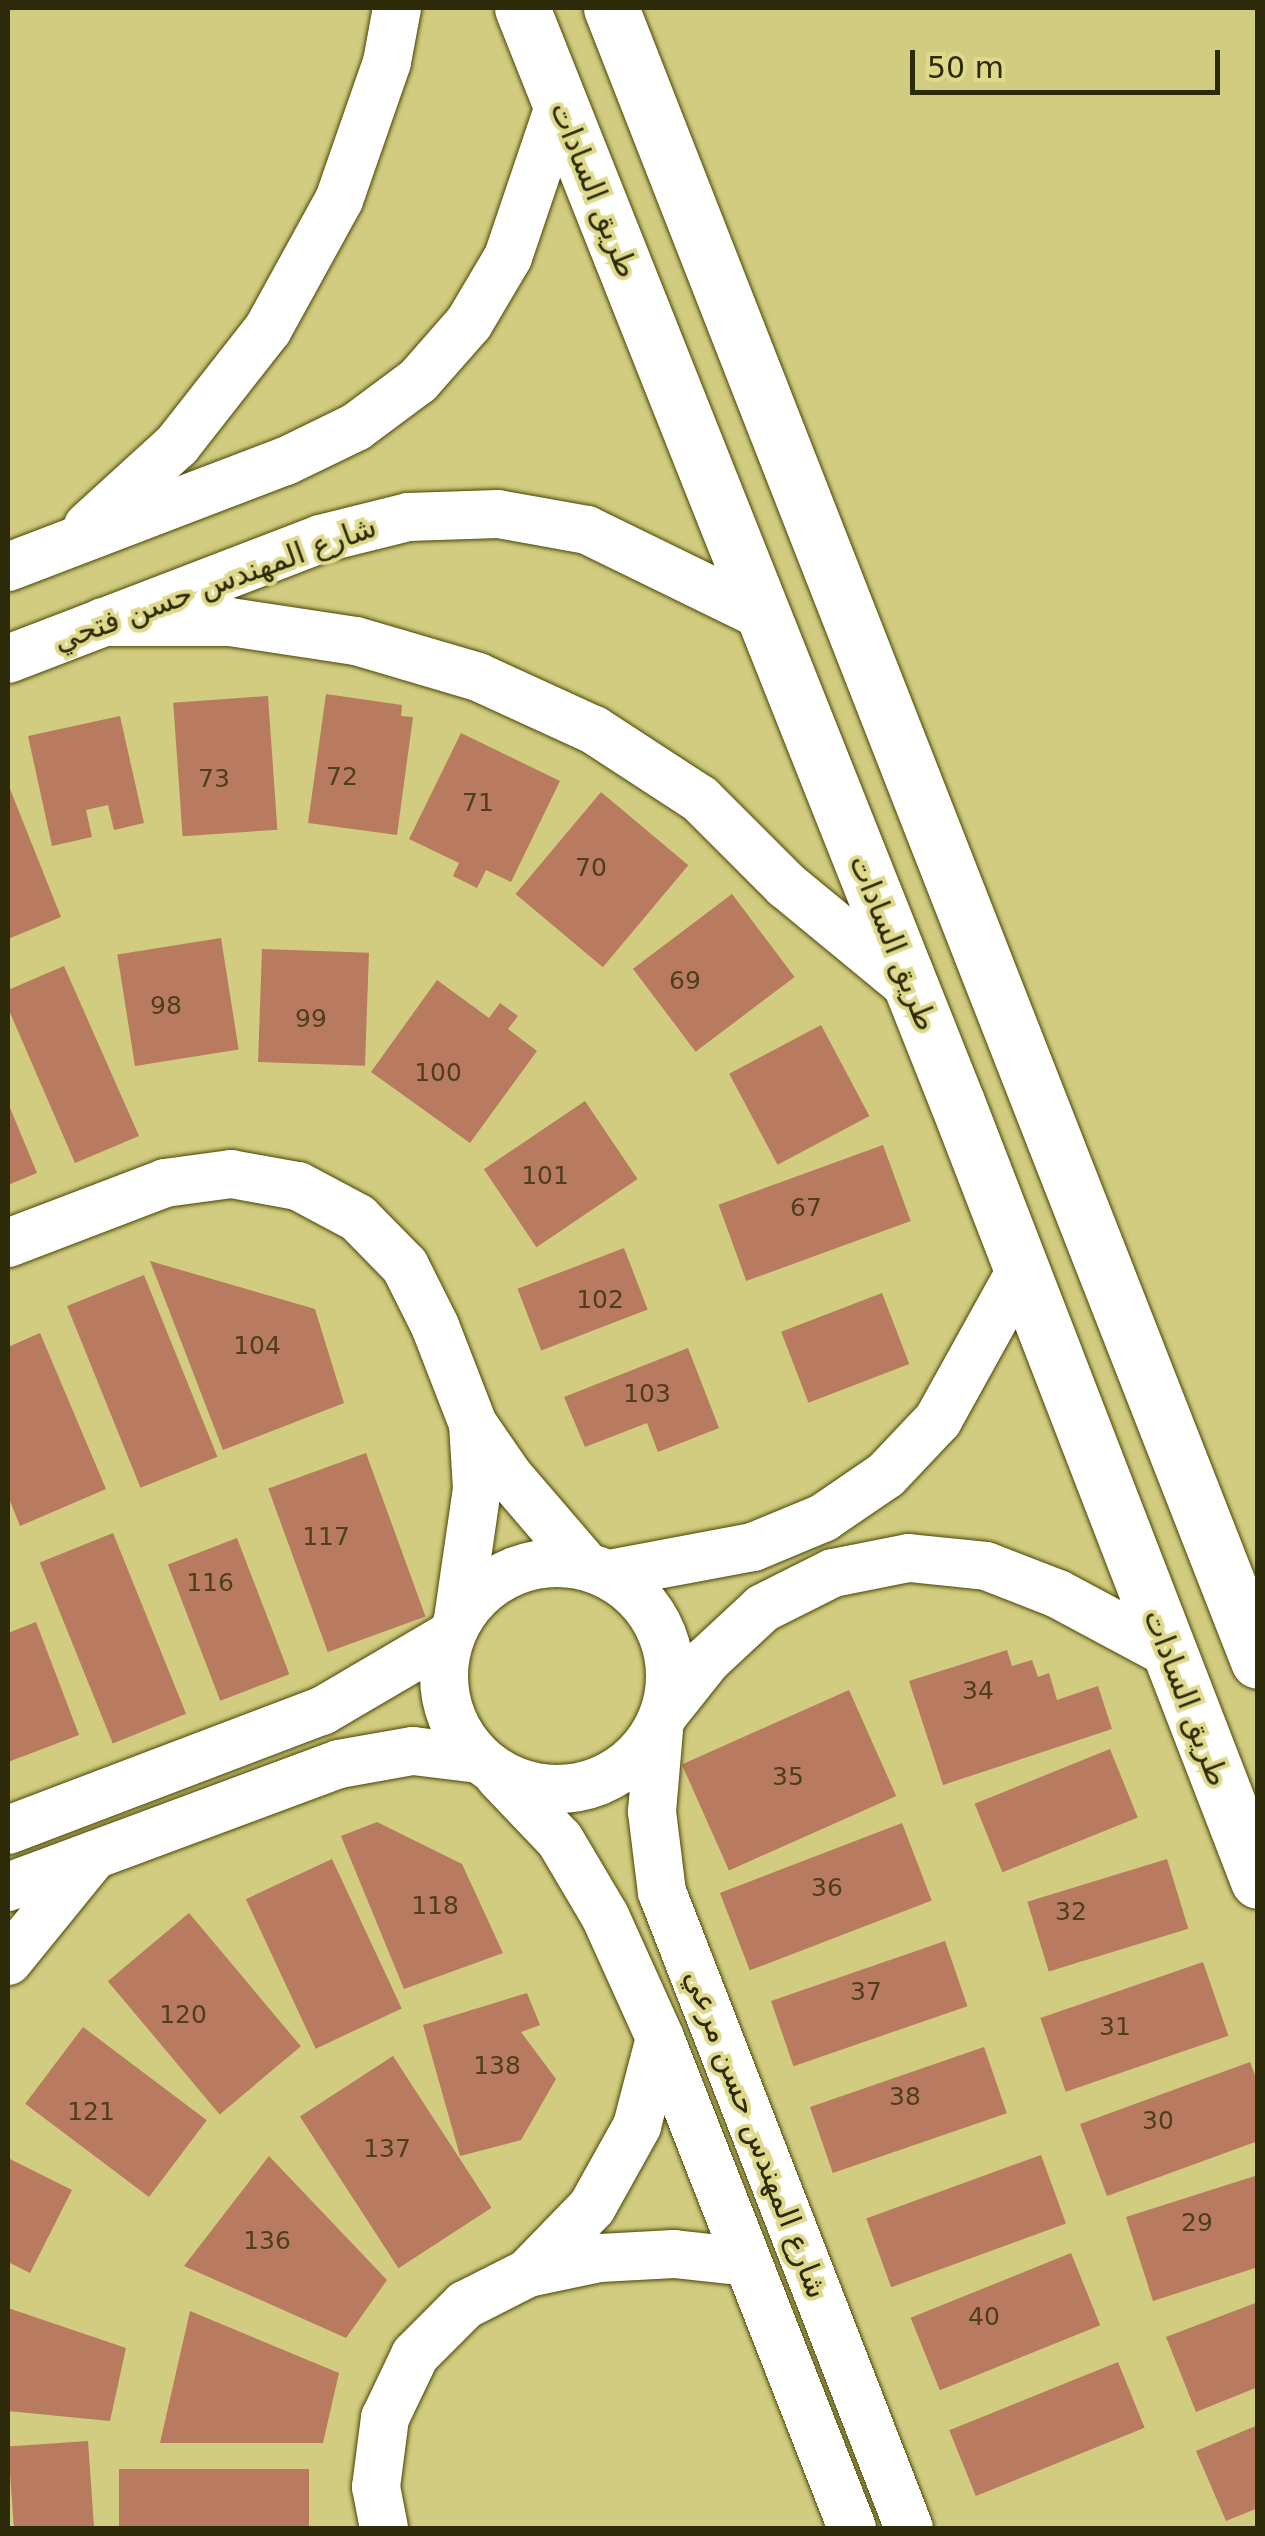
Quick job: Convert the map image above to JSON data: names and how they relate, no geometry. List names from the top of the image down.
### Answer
{
  "streets": {
    "main road": ["طريق السادات"],
    "street": ["شارع المهندس حسن فتحي", "شارع المهندس حسن مرعي"]
  },
  "crossings": [
    ["طريق السادات", "شارع المهندس حسن فتحي"]
  ],
  "house_numbers": [
    "72",
    "73",
    "71",
    "70",
    "69",
    "98",
    "99",
    "100",
    "101",
    "67",
    "102",
    "104",
    "103",
    "117",
    "116",
    "34",
    "35",
    "36",
    "118",
    "32",
    "37",
    "120",
    "31",
    "138",
    "38",
    "121",
    "30",
    "137",
    "29",
    "136",
    "40"
  ],
  "scale_bar": "50 m"
}
